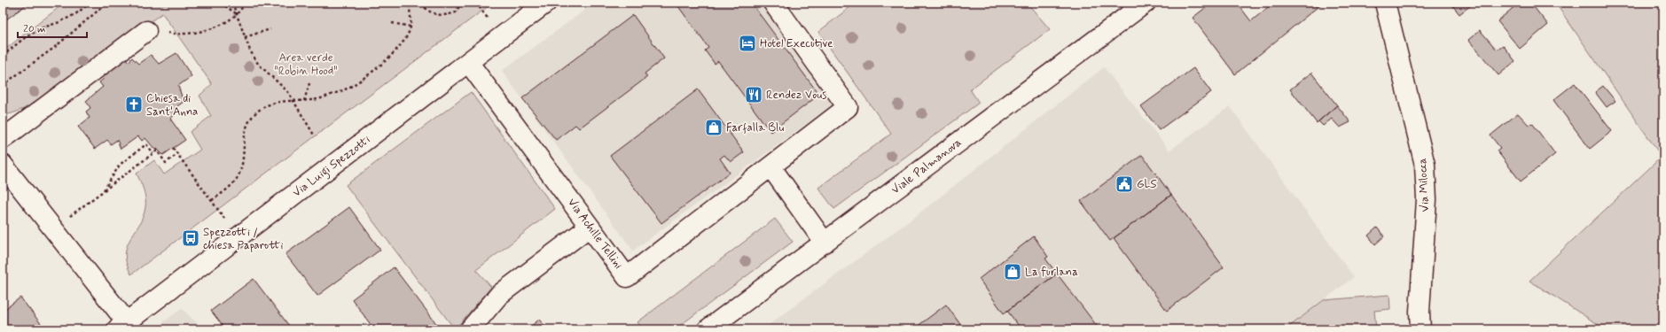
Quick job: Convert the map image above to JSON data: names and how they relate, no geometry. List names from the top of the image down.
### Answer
{
  "streets": {
    "street": [
      "Via Luigi Spezzotti",
      "Viale Palmanova",
      "Via Milocca",
      "Via Achille Tellini"
    ]
  },
  "crossings": [
    ["Via Luigi Spezzotti", "Via Achille Tellini"]
  ],
  "parks": ["Area verde \"Robin Hood\""],
  "places": {
    "hotel": ["Hotel Executive"],
    "restaurant": ["Rendez Vous"],
    "church": ["Chiesa di Sant'Anna"],
    "shop": ["Farfalla Blu", "La furlana"],
    "public building": ["GLS"],
    "bus stop": ["Spezzotti / chiesa Paparotti"]
  },
  "scale_bar": "20 m"
}
